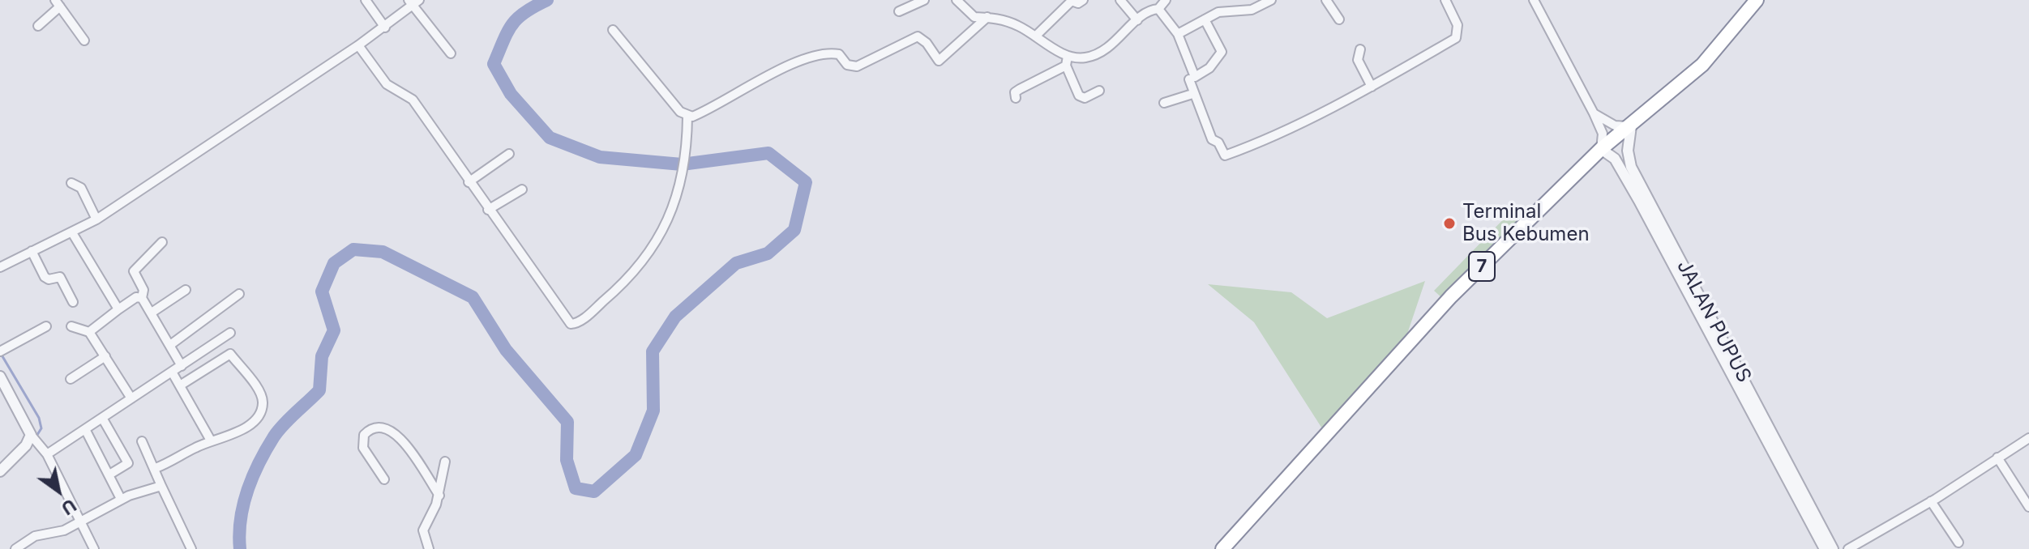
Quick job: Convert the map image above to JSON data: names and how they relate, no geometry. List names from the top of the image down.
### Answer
{
  "streets": {
    "highway": ["7"],
    "street": ["JALAN PUPUS"]
  },
  "crossings": [
    ["7", "JALAN PUPUS"]
  ],
  "places": ["Terminal Bus Kebumen"],
  "north": "bottom right"
}
